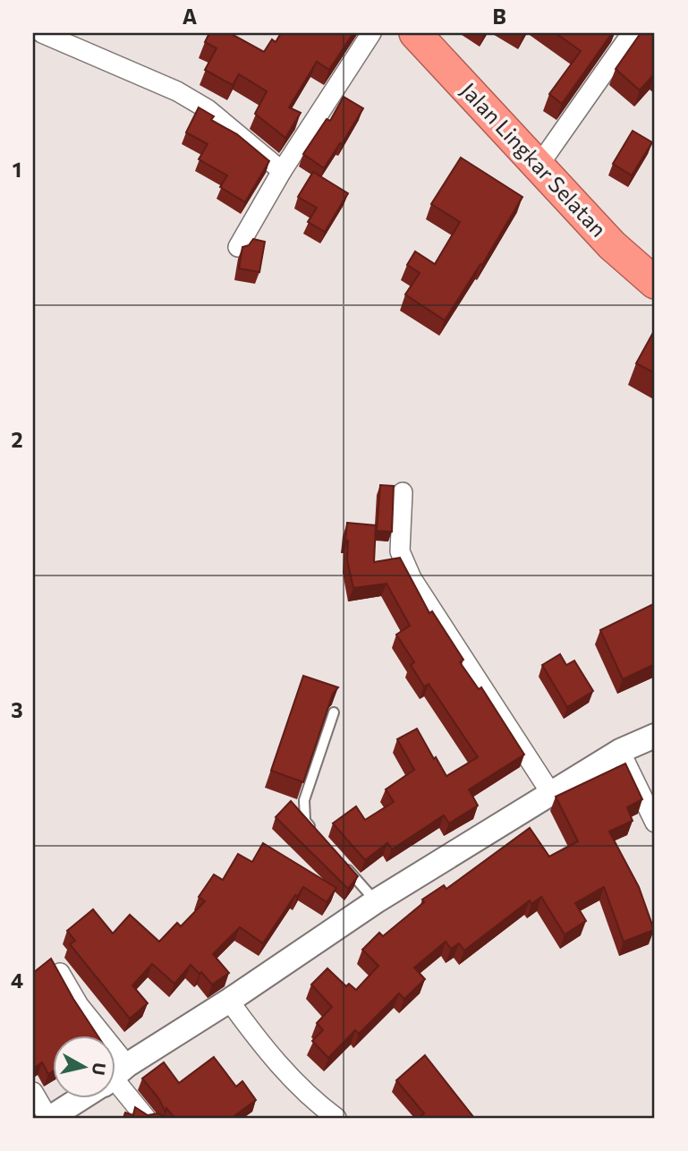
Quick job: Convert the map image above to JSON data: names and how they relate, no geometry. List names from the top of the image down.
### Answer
{
  "streets": {
    "highway": ["Jalan Lingkar Selatan"]
  },
  "north": "right",
  "grid": {
    "columns": ["A", "B"],
    "rows": [
      "1",
      "2",
      "3",
      "4"
    ]
  }
}
